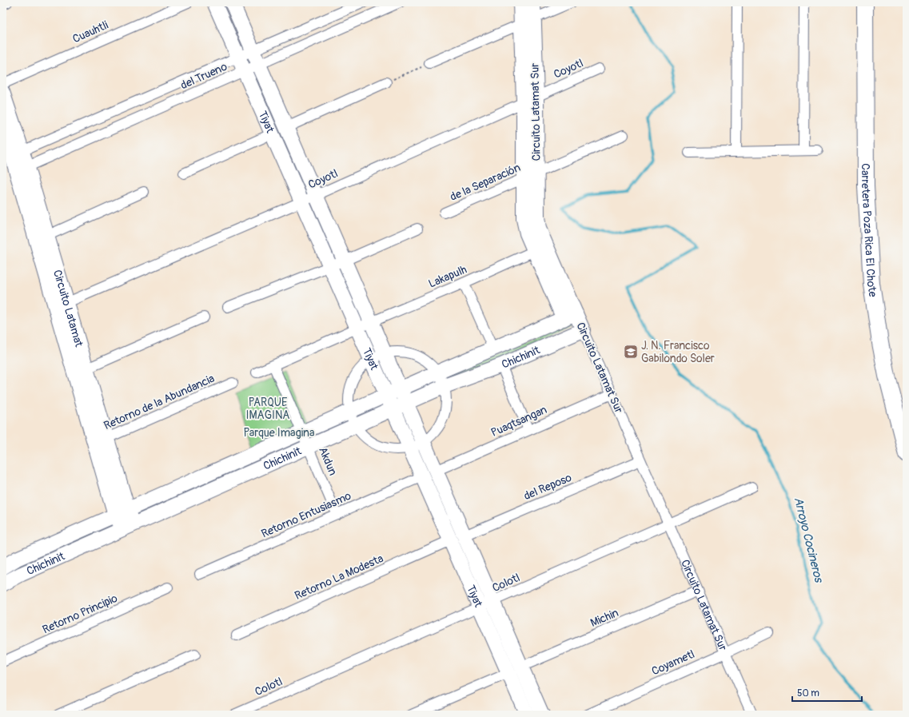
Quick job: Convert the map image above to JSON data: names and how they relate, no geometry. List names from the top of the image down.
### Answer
{
  "streets": {
    "main road": ["Carretera Poza Rica El Chote"],
    "street": [
      "Cuauhtli",
      "Coyotl",
      "del Trueno",
      "Circuito Latamat Sur",
      "Tiyat",
      "de la Separación",
      "Lakapulh",
      "Circuito Latamat",
      "Chichinit",
      "Retorno de la Abundancia",
      "Puaqtsangan",
      "Akdun",
      "del Reposo",
      "Retorno Entusiasmo",
      "Retorno La Modesta",
      "Colotl",
      "Retorno Principio",
      "Michin",
      "Coyametl"
    ]
  },
  "crossings": [
    ["Coyotl", "Circuito Latamat Sur"],
    ["Coyotl", "Tiyat"],
    ["Coyotl", "Circuito Latamat"],
    ["del Trueno", "Tiyat"],
    ["del Trueno", "Circuito Latamat"],
    ["Circuito Latamat Sur", "de la Separación"],
    ["Circuito Latamat Sur", "Lakapulh"],
    ["Circuito Latamat Sur", "Chichinit"],
    ["Circuito Latamat Sur", "Puaqtsangan"],
    ["Circuito Latamat Sur", "del Reposo"],
    ["Circuito Latamat Sur", "Colotl"],
    ["Circuito Latamat Sur", "Michin"],
    ["Circuito Latamat Sur", "Coyametl"],
    ["Tiyat", "Lakapulh"],
    ["Tiyat", "Chichinit"],
    ["Tiyat", "Puaqtsangan"],
    ["Tiyat", "del Reposo"],
    ["Tiyat", "Retorno Entusiasmo"],
    ["Tiyat", "Retorno La Modesta"],
    ["Tiyat", "Colotl"],
    ["Tiyat", "Michin"],
    ["Lakapulh", "Akdun"],
    ["Circuito Latamat", "Chichinit"],
    ["Circuito Latamat", "Retorno de la Abundancia"],
    ["Chichinit", "Akdun"],
    ["Akdun", "Retorno Entusiasmo"]
  ],
  "water": ["Arroyo Cocineros"],
  "parks": ["PARQUE IMAGINA", "Parque Imagina"],
  "places": {
    "school or university": ["J. N. Francisco Gabilondo Soler"]
  },
  "scale_bar": "50 m"
}
